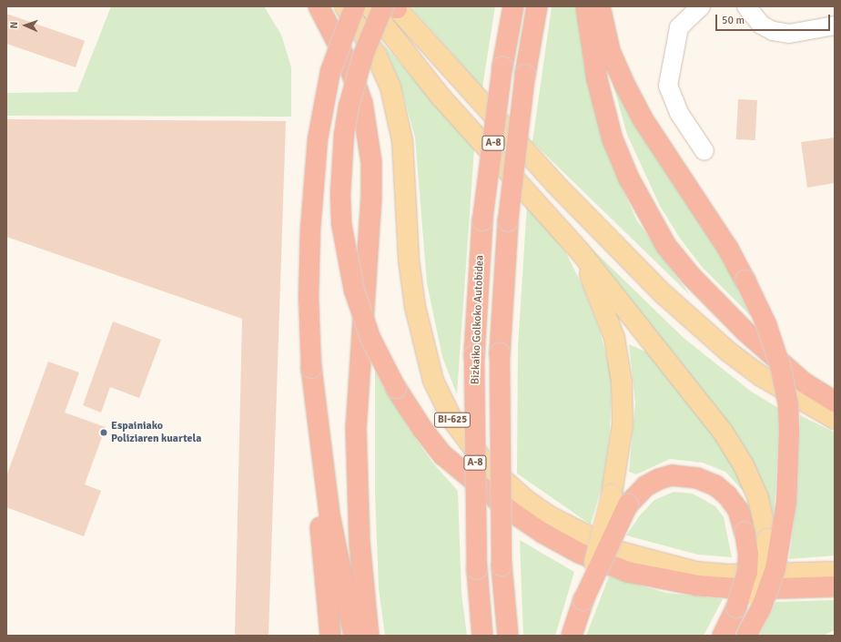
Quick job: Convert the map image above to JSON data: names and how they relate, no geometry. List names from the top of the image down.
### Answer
{
  "streets": {
    "highway": ["A-8", "Bizkaiko Golkoko Autobidea"],
    "main road": ["BI-625"]
  },
  "places": ["Espainiako Poliziaren kuartela"],
  "scale_bar": "50 m",
  "north": "left"
}
